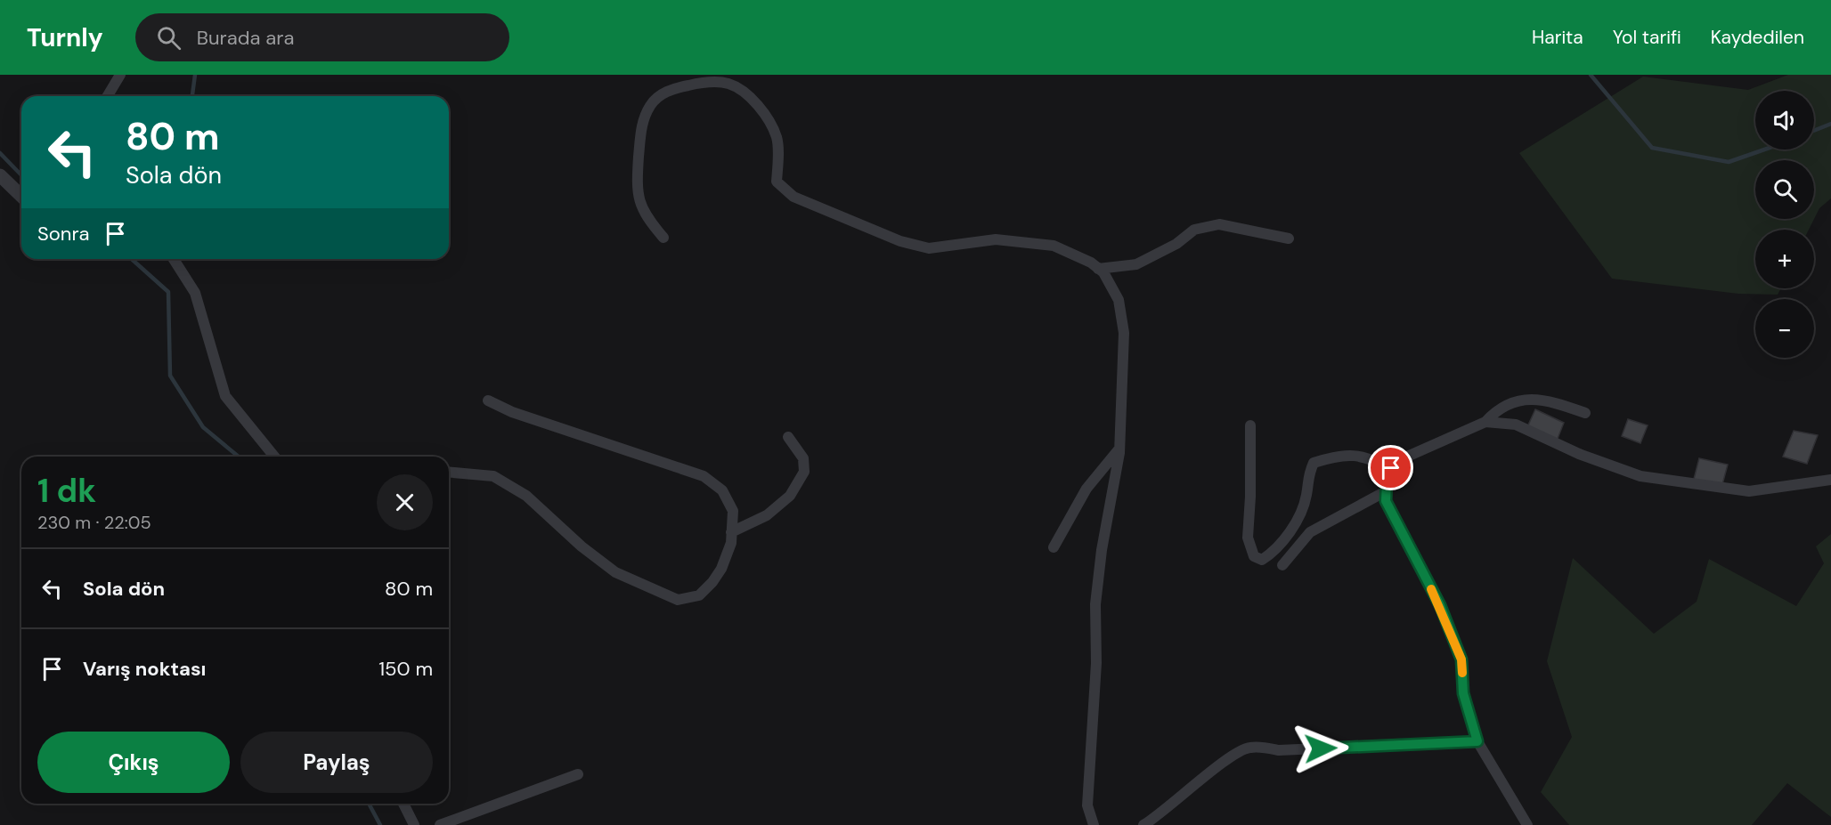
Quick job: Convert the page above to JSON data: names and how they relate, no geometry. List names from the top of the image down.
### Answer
{
  "page": {
    "header": "Turnly",
    "search": "Burada ara",
    "nav": ["Harita", "Yol tarifi", "Kaydedilen"],
    "map_buttons": ["+", "−"],
    "turn": ["80 m", "Sola dön"],
    "then": "Sonra",
    "heading": ["1 dk", "230 m · 22:05"],
    "list": [
      {
        "name": "Sola dön",
        "value": "80 m"
      },
      {
        "name": "Varış noktası",
        "value": "150 m"
      }
    ],
    "buttons": ["Çıkış", "Paylaş"]
  }
}
